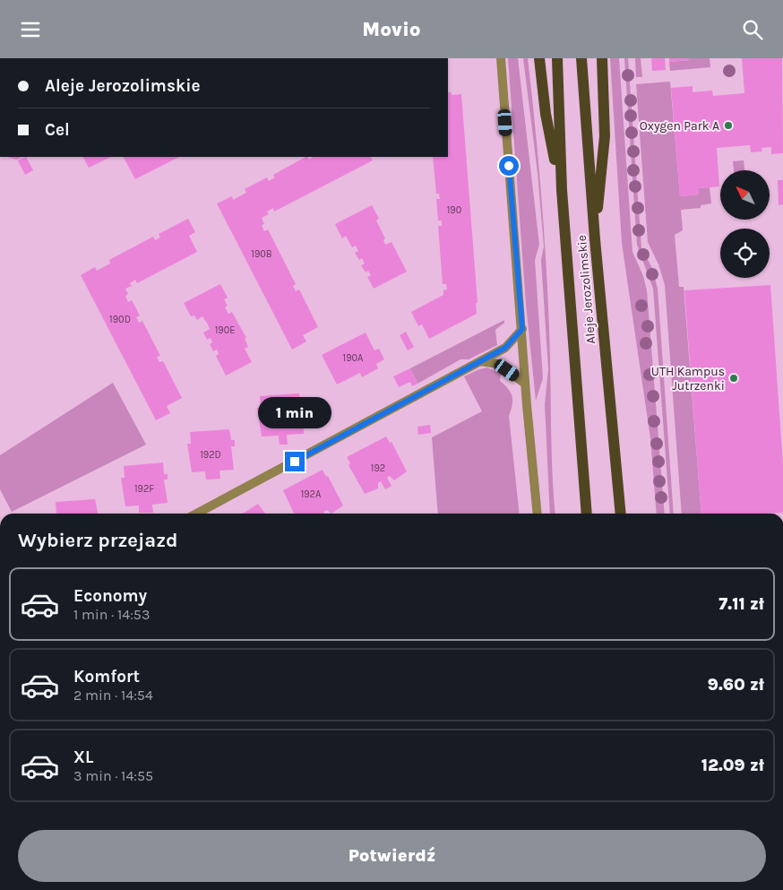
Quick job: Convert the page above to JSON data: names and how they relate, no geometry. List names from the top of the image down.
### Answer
{
  "streets": {
    "main road": ["Aleje Jerozolimskie"]
  },
  "places": ["Oxygen Park A", "UTH Kampus Jutrzenki"],
  "house_numbers": [
    "190",
    "190B",
    "190D",
    "190E",
    "190A",
    "192D",
    "192",
    "192F",
    "192A"
  ],
  "north": "top left",
  "page": {
    "header": "Movio",
    "banner": ["Aleje Jerozolimskie", "Cel"],
    "bubble": "1 min",
    "heading": "Wybierz przejazd",
    "list": [
      {
        "name": "Economy",
        "note": "1 min · 14:53",
        "value": "7.11 zł"
      },
      {
        "name": "Komfort",
        "note": "2 min · 14:54",
        "value": "9.60 zł"
      },
      {
        "name": "XL",
        "note": "3 min · 14:55",
        "value": "12.09 zł"
      }
    ],
    "buttons": "Potwierdź"
  }
}
